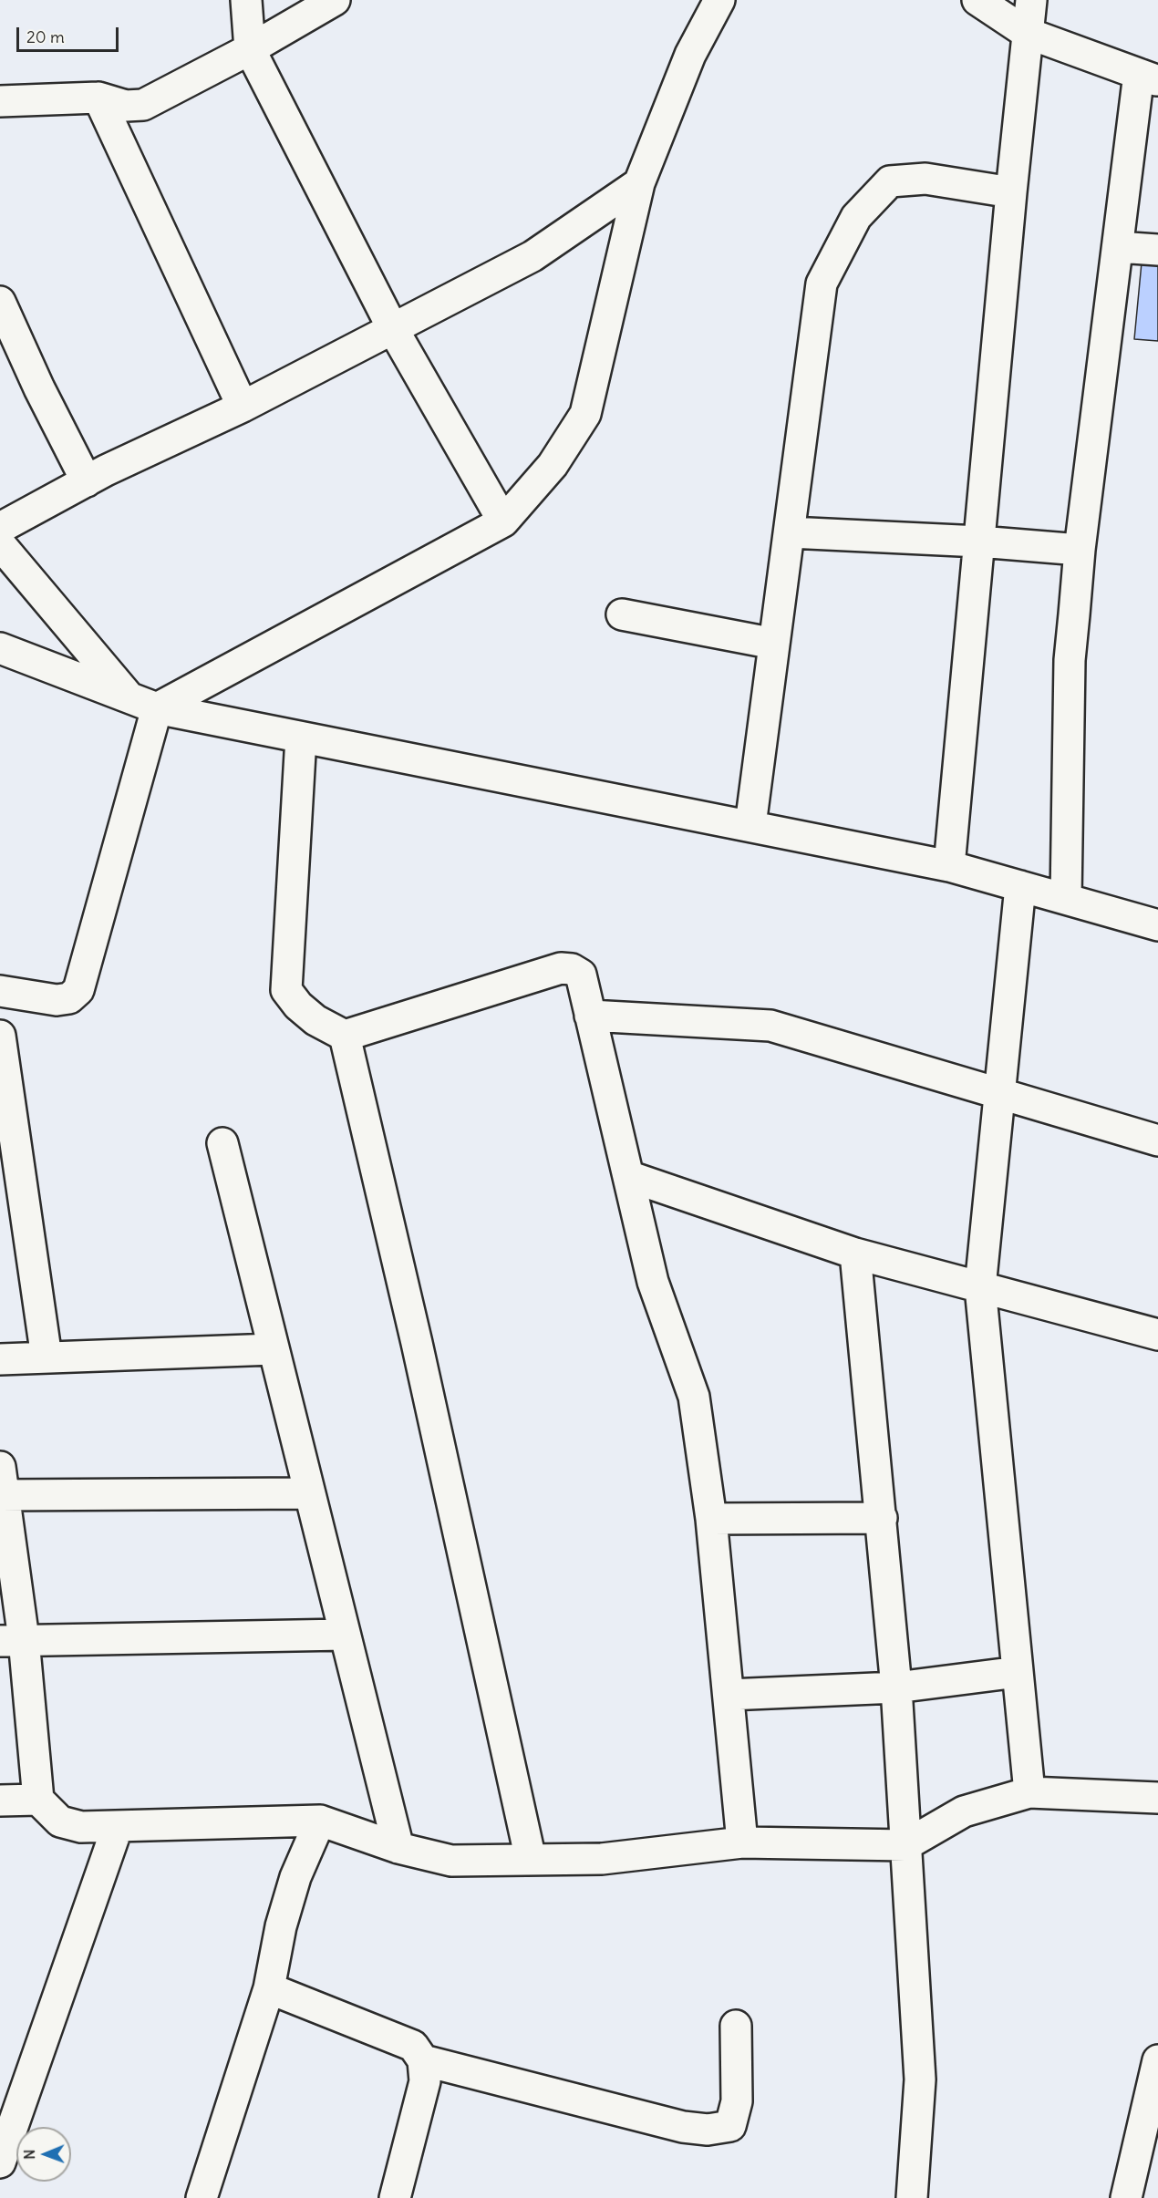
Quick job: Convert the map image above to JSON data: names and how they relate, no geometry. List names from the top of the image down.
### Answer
{
  "scale_bar": "20 m",
  "north": "left"
}
